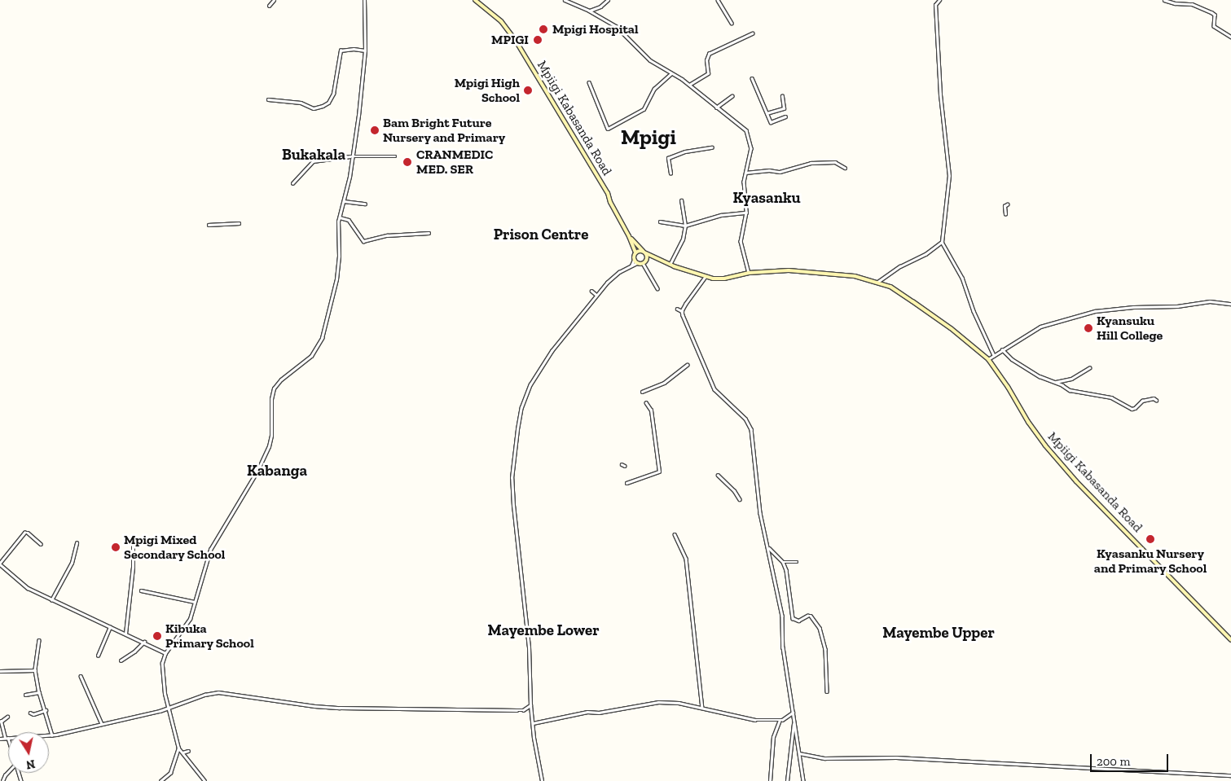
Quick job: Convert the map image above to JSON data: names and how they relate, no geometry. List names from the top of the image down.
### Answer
{
  "streets": {
    "main road": ["Mpiigi Kabasanda Road"]
  },
  "districts": [
    "Mpigi",
    "Bukakala",
    "Kyasanku",
    "Prison Centre",
    "Kabanga",
    "Mayembe Lower",
    "Mayembe Upper"
  ],
  "places": [
    "Mpigi Hospital",
    "MPIGI",
    "Mpigi High School",
    "Bam Bright Future Nursery and Primary",
    "CRANMEDIC MED. SER",
    "Kyansuku Hill College",
    "Kyasanku Nursery and Primary School",
    "Mpigi Mixed Secondary School",
    "Kibuka Primary School"
  ],
  "scale_bar": "200 m",
  "north": "bottom"
}
